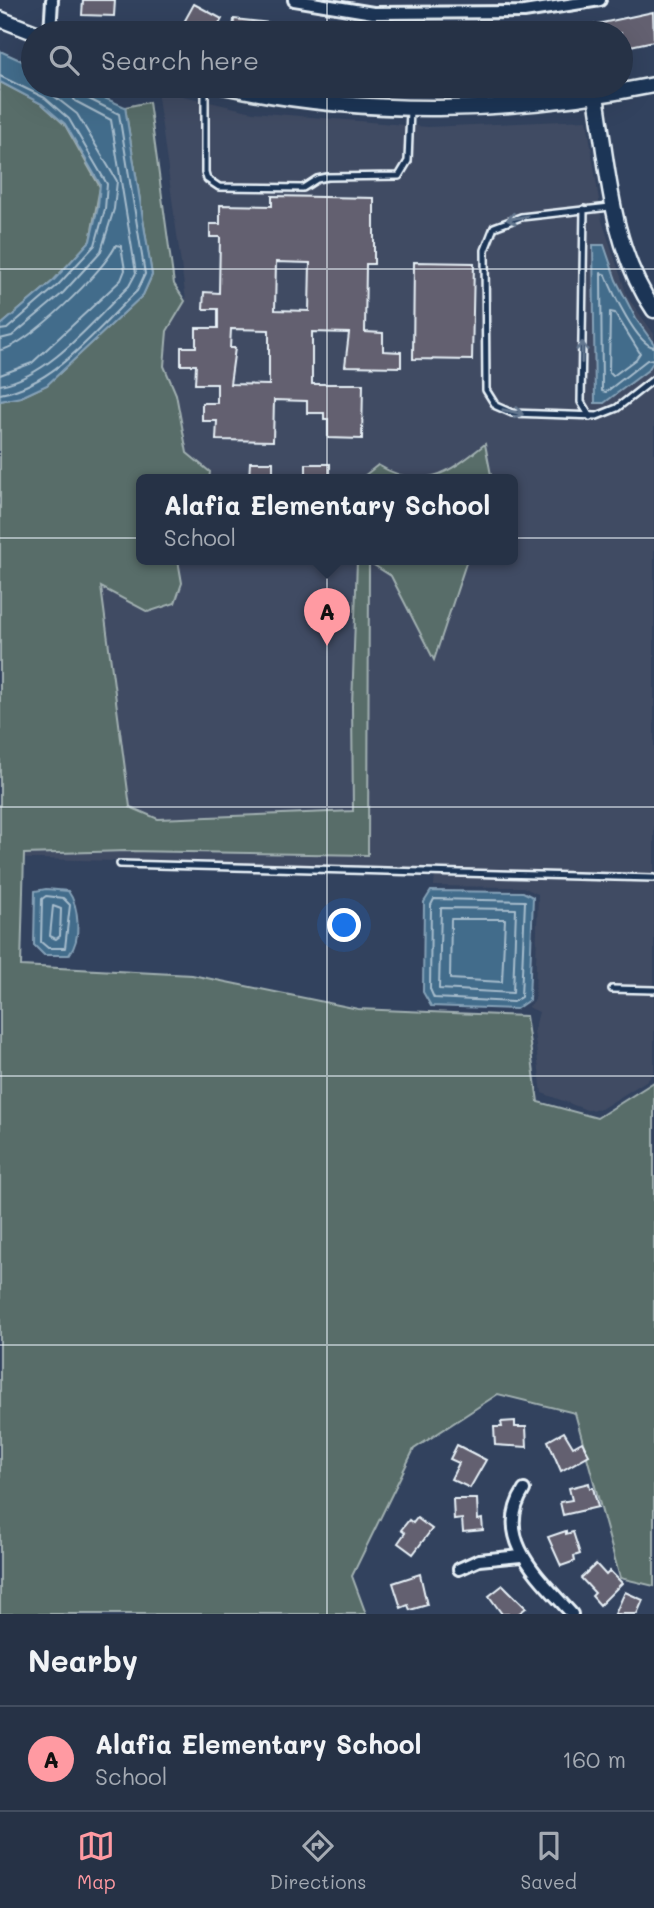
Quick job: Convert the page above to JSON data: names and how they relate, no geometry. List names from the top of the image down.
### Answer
{
  "page": {
    "search": "Search here",
    "popup": ["Alafia Elementary School", "School"],
    "pins": "A",
    "heading": "Nearby",
    "list": [
      {
        "mark": "A",
        "name": "Alafia Elementary School",
        "note": "School",
        "value": "160 m"
      }
    ],
    "nav": ["Map", "Directions", "Saved"]
  }
}
